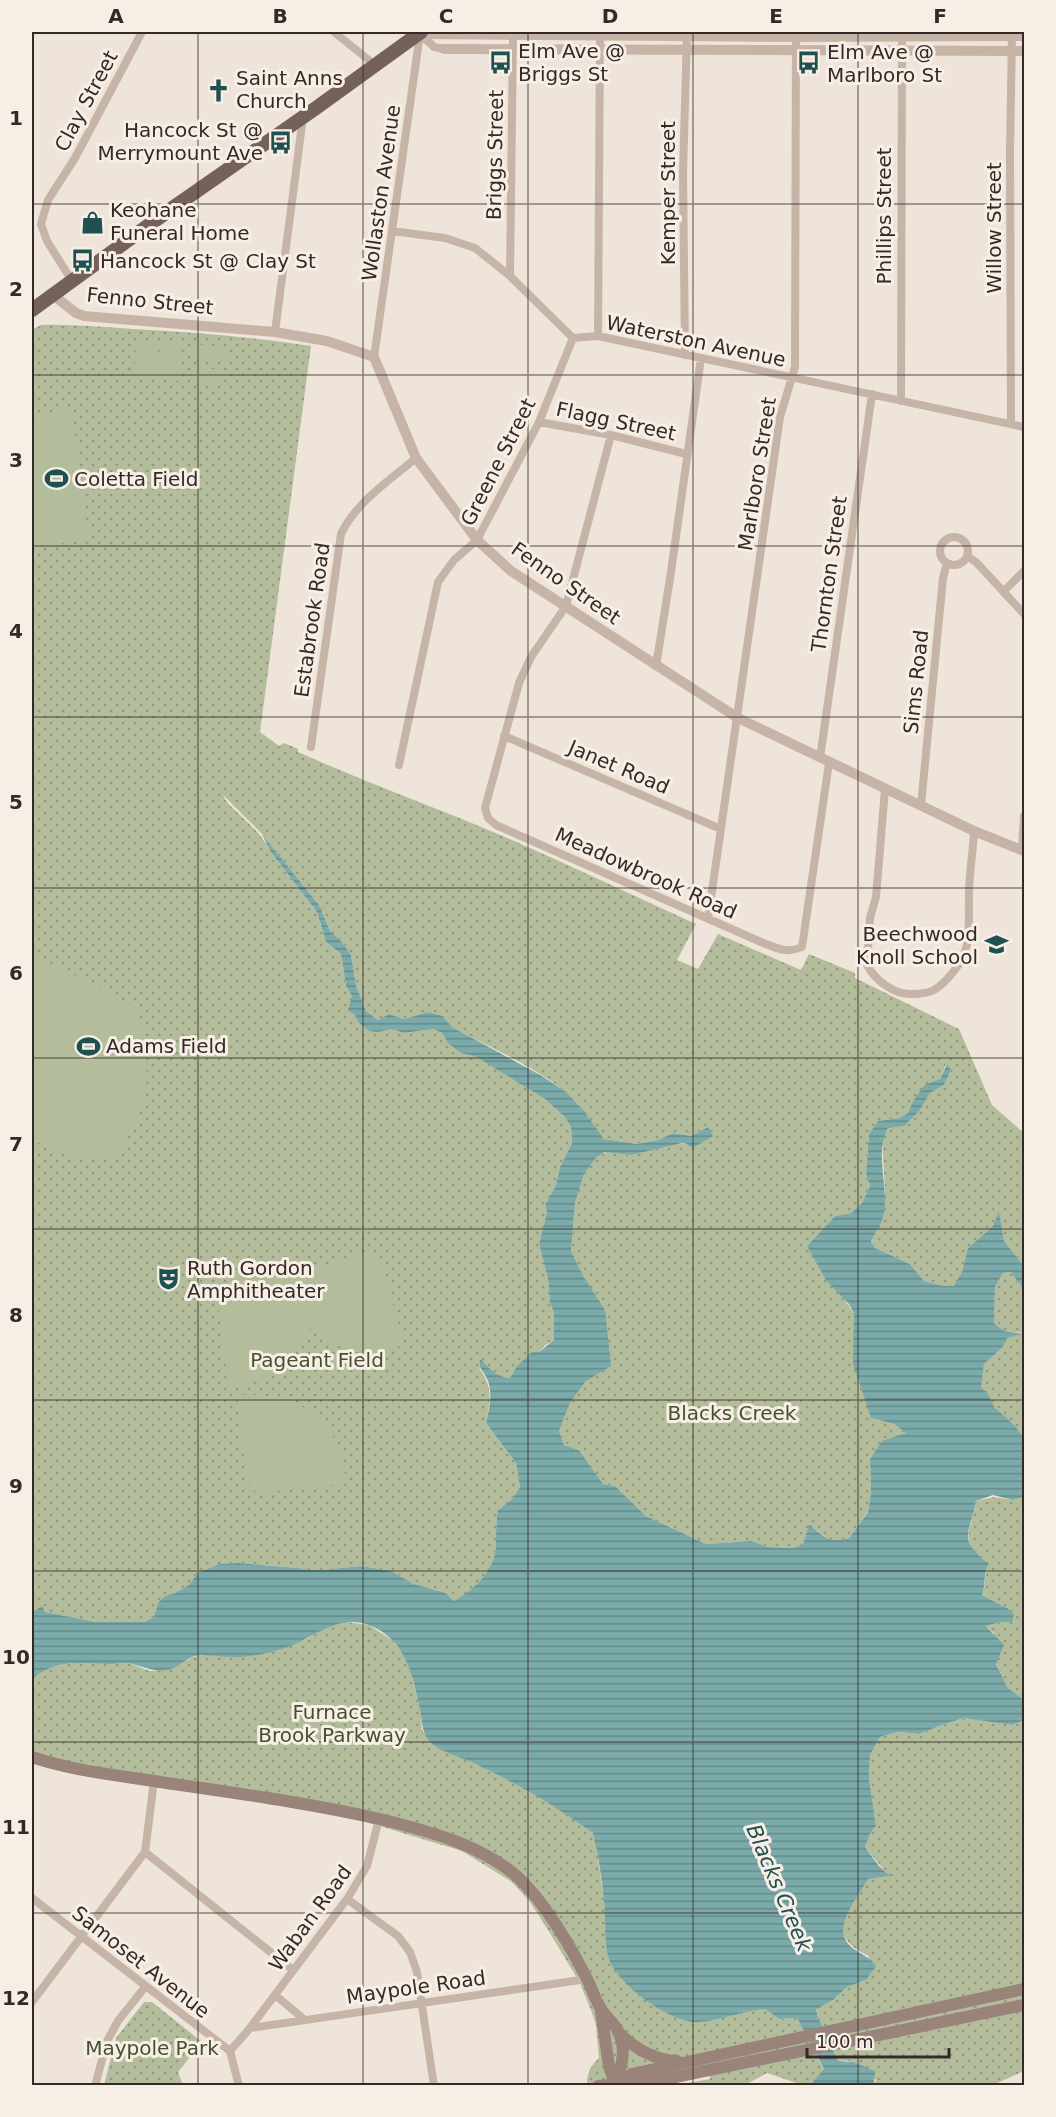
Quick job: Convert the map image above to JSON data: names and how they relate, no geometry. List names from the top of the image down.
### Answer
{
  "streets": {
    "street": [
      "Clay Street",
      "Briggs Street",
      "Wollaston Avenue",
      "Kemper Street",
      "Phillips Street",
      "Willow Street",
      "Fenno Street",
      "Waterston Avenue",
      "Flagg Street",
      "Greene Street",
      "Marlboro Street",
      "Thornton Street",
      "Estabrook Road",
      "Sims Road",
      "Janet Road",
      "Meadowbrook Road",
      "Waban Road",
      "Samoset Avenue",
      "Maypole Road"
    ]
  },
  "crossings": [
    ["Wollaston Avenue", "Fenno Street"],
    ["Kemper Street", "Waterston Avenue"],
    ["Phillips Street", "Waterston Avenue"],
    ["Willow Street", "Waterston Avenue"],
    ["Fenno Street", "Greene Street"],
    ["Fenno Street", "Marlboro Street"],
    ["Fenno Street", "Thornton Street"],
    ["Fenno Street", "Estabrook Road"],
    ["Fenno Street", "Sims Road"],
    ["Waterston Avenue", "Greene Street"],
    ["Waterston Avenue", "Marlboro Street"],
    ["Waterston Avenue", "Thornton Street"],
    ["Flagg Street", "Greene Street"],
    ["Marlboro Street", "Janet Road"],
    ["Marlboro Street", "Meadowbrook Road"],
    ["Thornton Street", "Meadowbrook Road"],
    ["Janet Road", "Meadowbrook Road"],
    ["Waban Road", "Maypole Road"]
  ],
  "water": ["Blacks Creek"],
  "parks": [
    "Pageant Field",
    "Blacks Creek",
    "Furnace Brook Parkway",
    "Maypole Park"
  ],
  "places": {
    "bus stop": [
      "Elm Ave @ Briggs St",
      "Elm Ave @ Marlboro St",
      "Hancock St @ Merrymount Ave",
      "Hancock St @ Clay St"
    ],
    "church": ["Saint Anns Church"],
    "shop": ["Keohane Funeral Home"],
    "sports": ["Coletta Field", "Adams Field"],
    "school or university": ["Beechwood Knoll School"],
    "theatre": ["Ruth Gordon Amphitheater"]
  },
  "scale_bar": "100 m",
  "grid": {
    "columns": [
      "A",
      "B",
      "C",
      "D",
      "E",
      "F"
    ],
    "rows": [
      "1",
      "2",
      "3",
      "4",
      "5",
      "6",
      "7",
      "8",
      "9",
      "10",
      "11",
      "12"
    ]
  }
}
